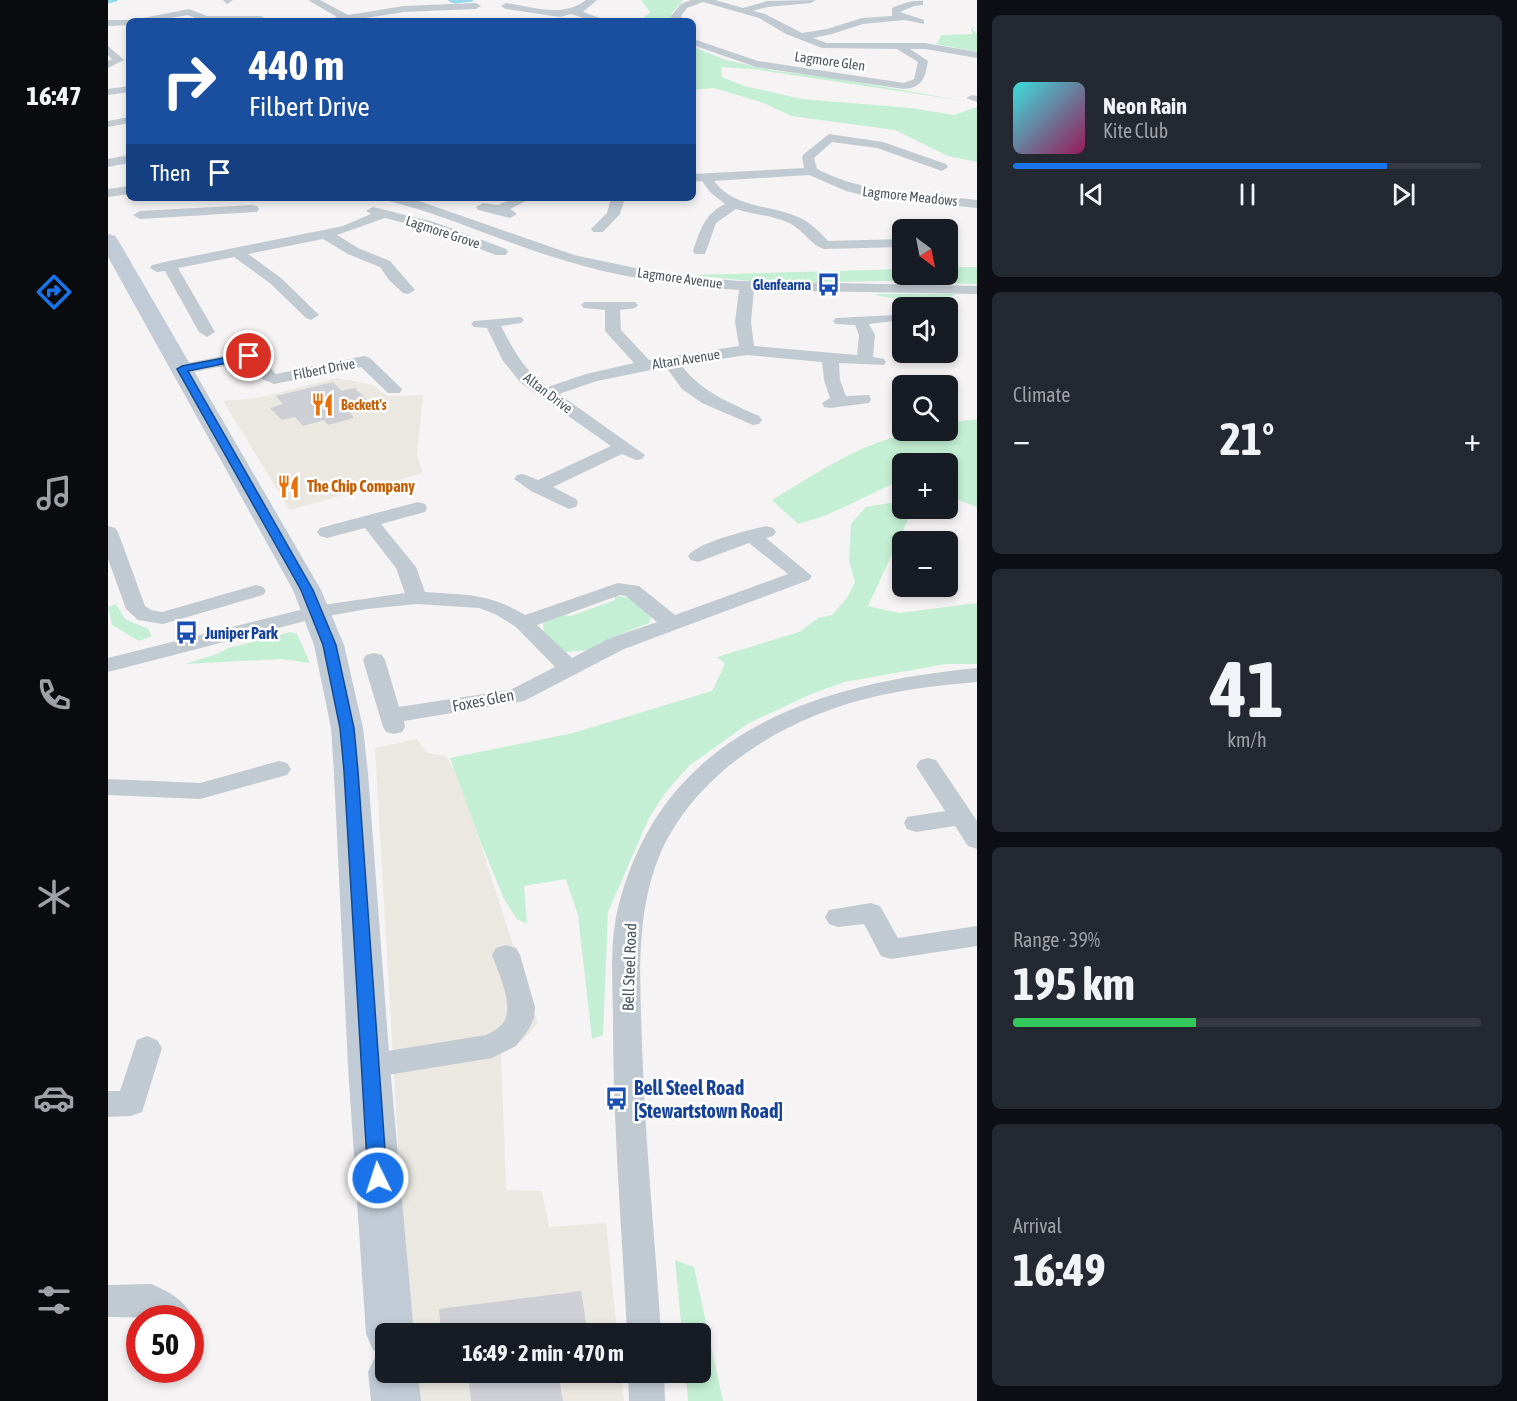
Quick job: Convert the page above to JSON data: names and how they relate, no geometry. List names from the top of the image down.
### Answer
{
  "streets": {
    "street": [
      "Lagmore Glen",
      "Lagmore Meadows",
      "Lagmore Grove",
      "Lagmore Avenue",
      "Altan Avenue",
      "Filbert Drive",
      "Altan Drive",
      "Foxes Glen",
      "Bell Steel Road"
    ]
  },
  "crossings": [
    ["Altan Avenue", "Altan Drive"]
  ],
  "places": {
    "bus stop": ["Glenfearna", "Juniper Park", "Bell Steel Road [Stewartstown Road]"],
    "restaurant": ["Beckett's", "The Chip Company"]
  },
  "north": "bottom right",
  "page": {
    "tabs": "16:47",
    "turn": ["440 m", "Filbert Drive"],
    "song": ["Neon Rain", "Kite Club"],
    "then": "Then",
    "map_buttons": ["+", "−"],
    "tile": [
      "Climate",
      ["41", "km/h"],
      ["Range · 39%", "195 km"],
      ["Arrival", "16:49"]
    ],
    "heat": ["−", "21°", "+"],
    "limit": "50",
    "trip": "16:49 · 2 min · 470 m"
  }
}
